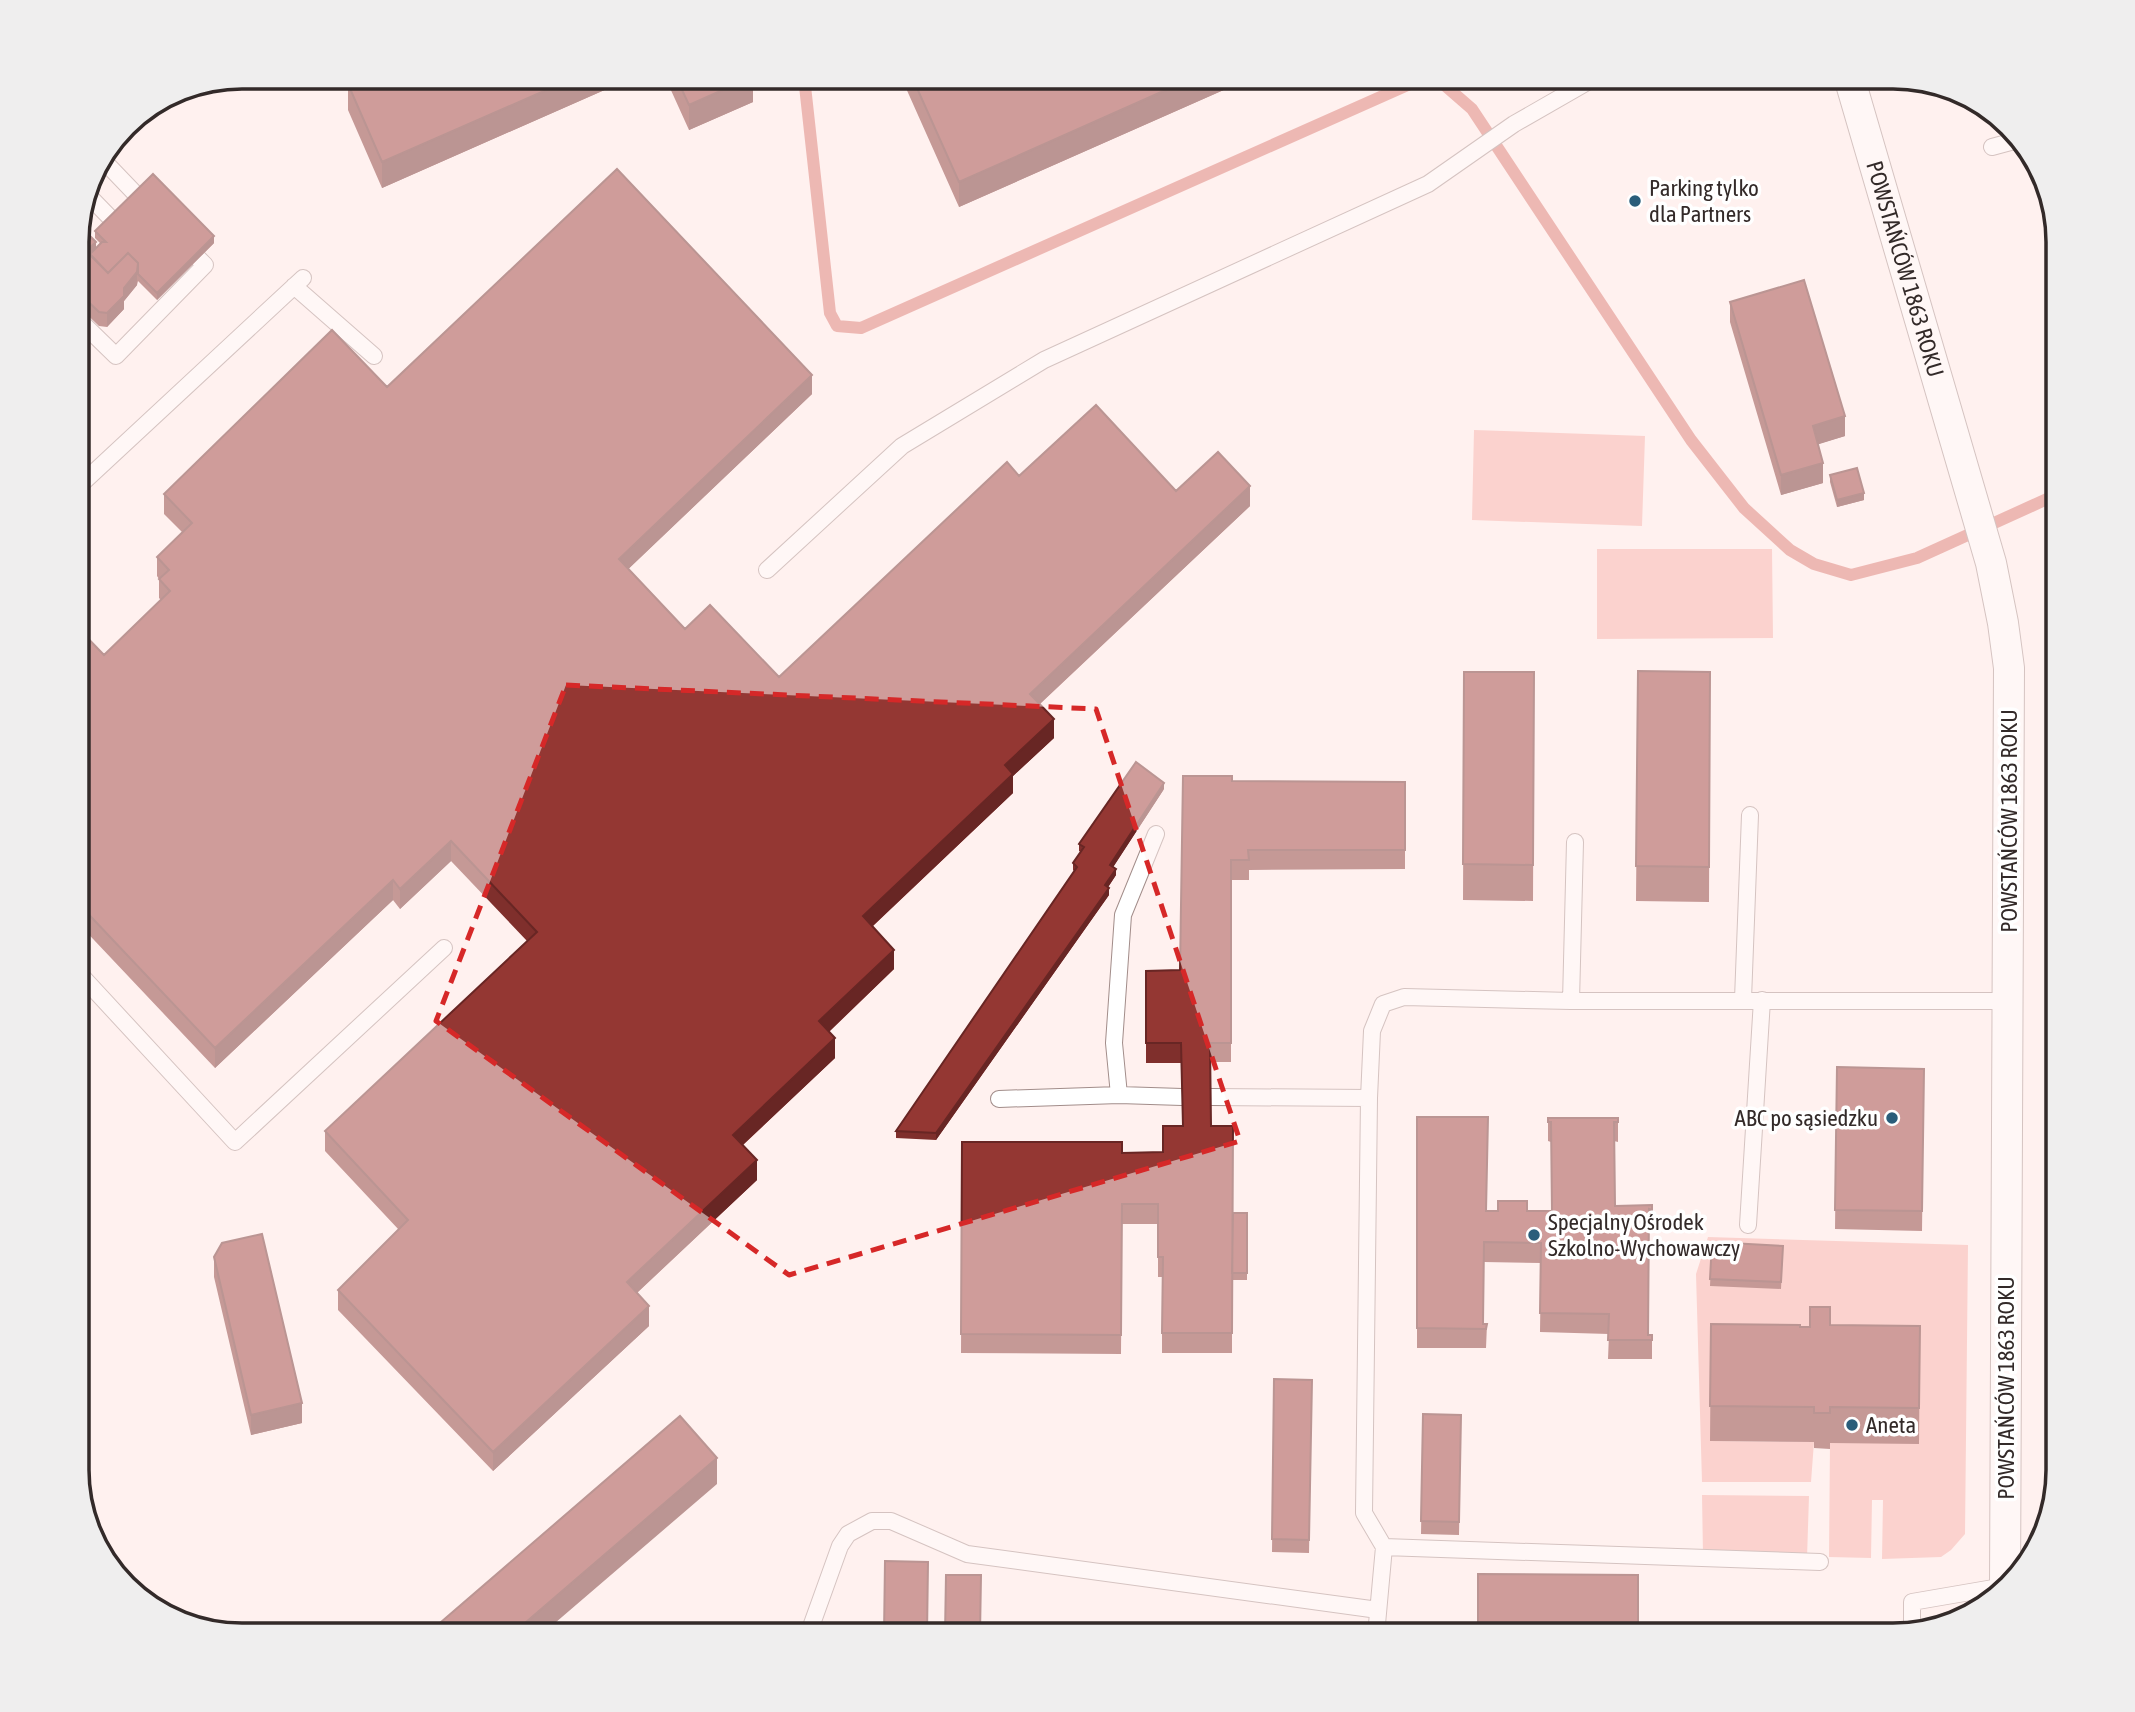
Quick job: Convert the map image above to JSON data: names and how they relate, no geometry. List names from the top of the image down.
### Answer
{
  "streets": {
    "street": ["POWSTAŃCÓW 1863 ROKU"]
  },
  "places": [
    "Parking tylko dla Partners",
    "ABC po sąsiedzku",
    "Specjalny Ośrodek Szkolno-Wychowawczy",
    "Aneta"
  ]
}
